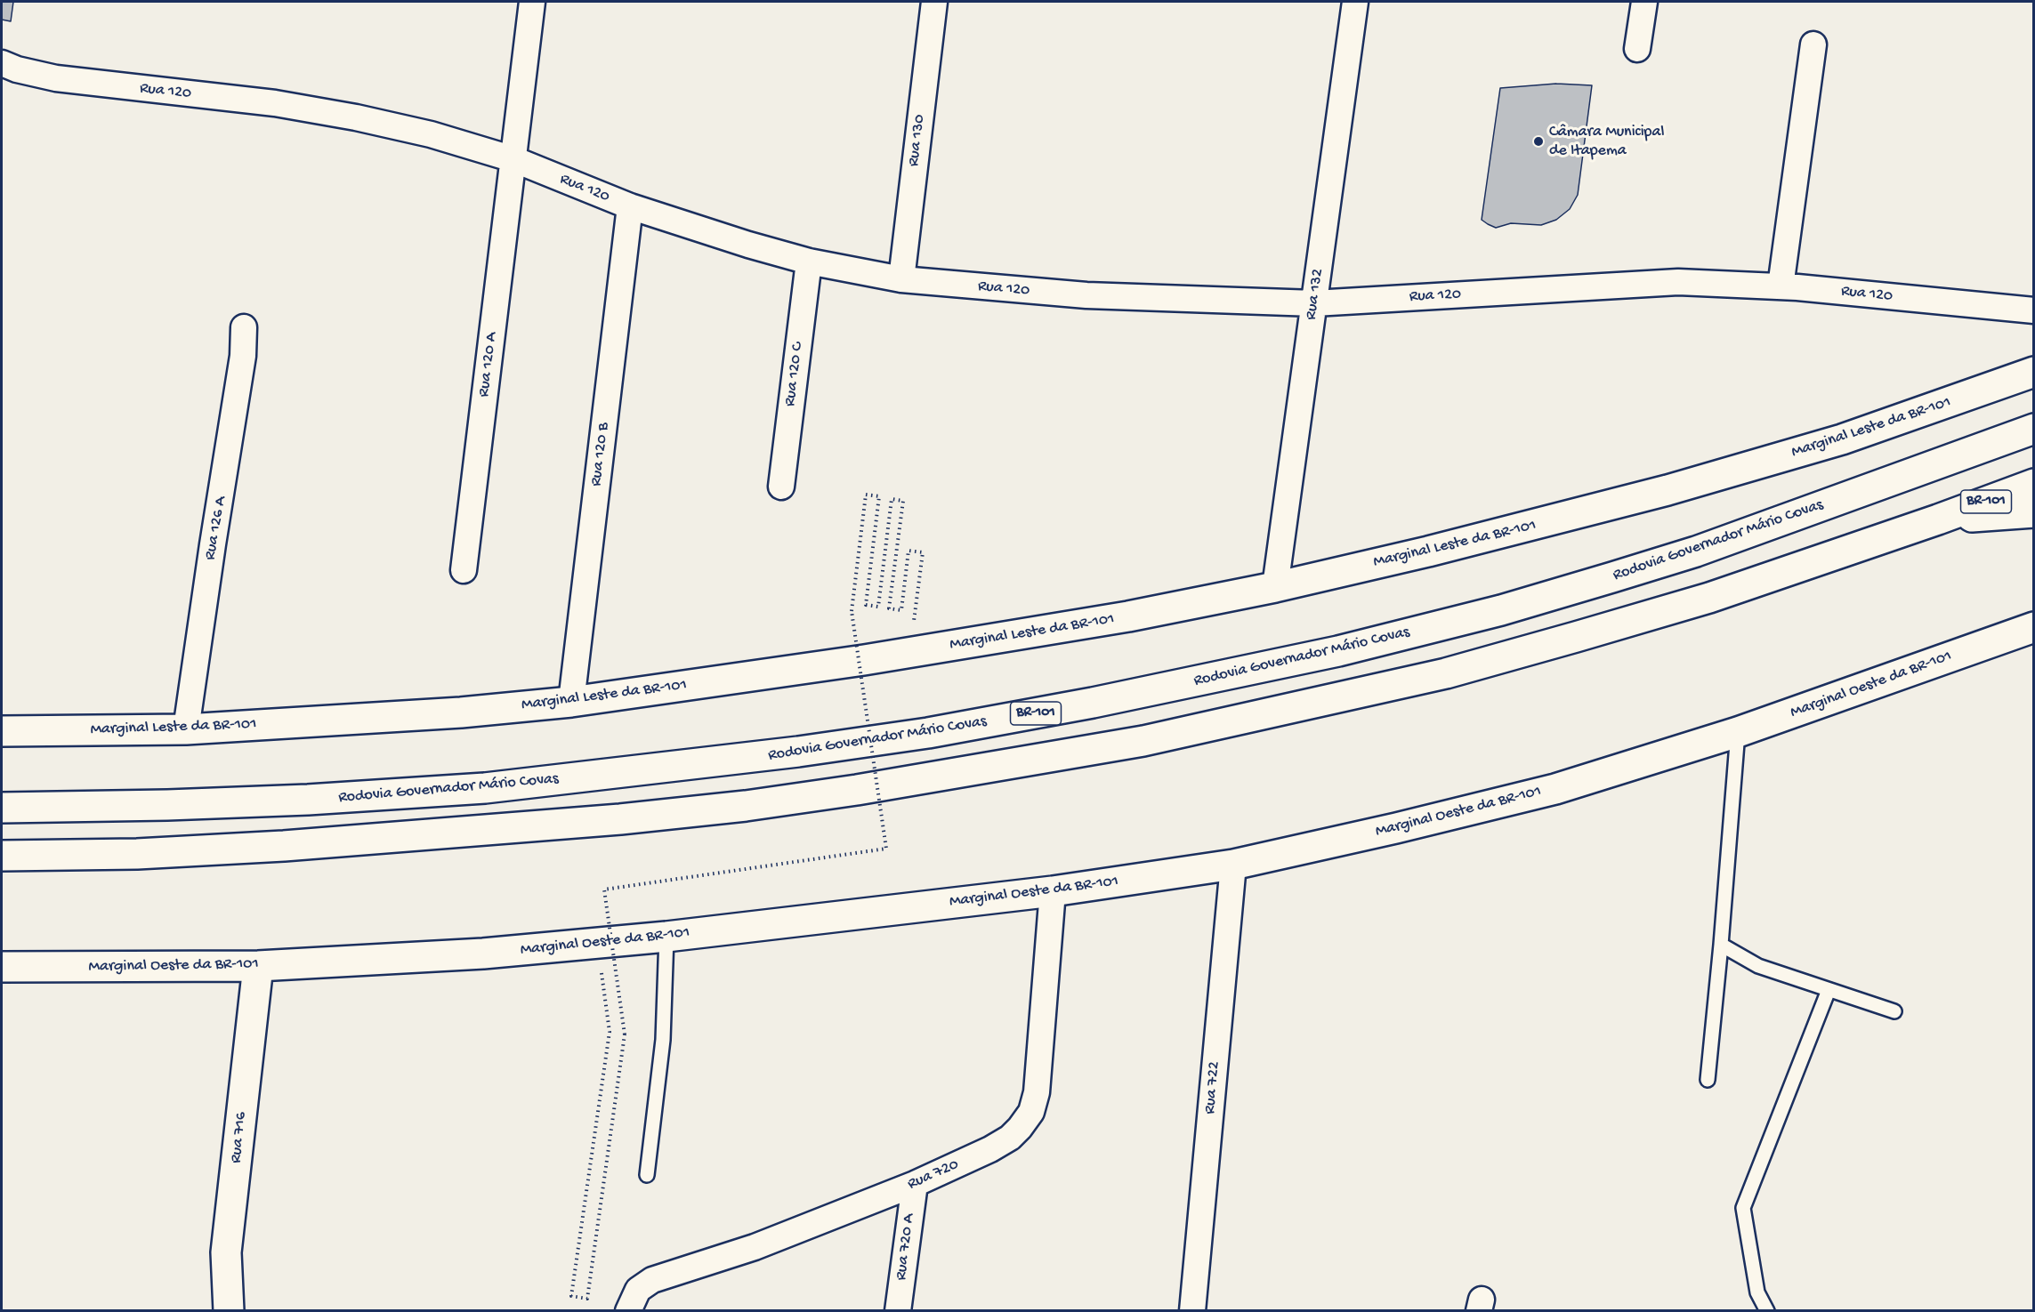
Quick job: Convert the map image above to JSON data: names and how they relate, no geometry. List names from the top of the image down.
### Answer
{
  "streets": {
    "main road": [
      "Marginal Leste da BR-101",
      "BR-101",
      "Rodovia Governador Mário Covas",
      "Marginal Oeste da BR-101",
      "Rua 716"
    ],
    "street": [
      "Rua 120",
      "Rua 130",
      "Rua 132",
      "Rua 120 A",
      "Rua 120 C",
      "Rua 120 B",
      "Rua 126 A",
      "Rua 722",
      "Rua 720",
      "Rua 720 A"
    ]
  },
  "crossings": [
    ["Rua 120", "Rua 130"],
    ["Rua 120", "Rua 132"],
    ["Rua 120", "Rua 120 A"],
    ["Rua 120", "Rua 120 C"],
    ["Rua 120", "Rua 120 B"],
    ["Rua 132", "Marginal Leste da BR-101"],
    ["Marginal Leste da BR-101", "Rua 120 B"],
    ["Marginal Leste da BR-101", "Rua 126 A"],
    ["Marginal Oeste da BR-101", "Rua 722"],
    ["Marginal Oeste da BR-101", "Rua 716"],
    ["Marginal Oeste da BR-101", "Rua 720"],
    ["Rua 720", "Rua 720 A"]
  ],
  "places": ["Câmara Municipal de Itapema"]
}
